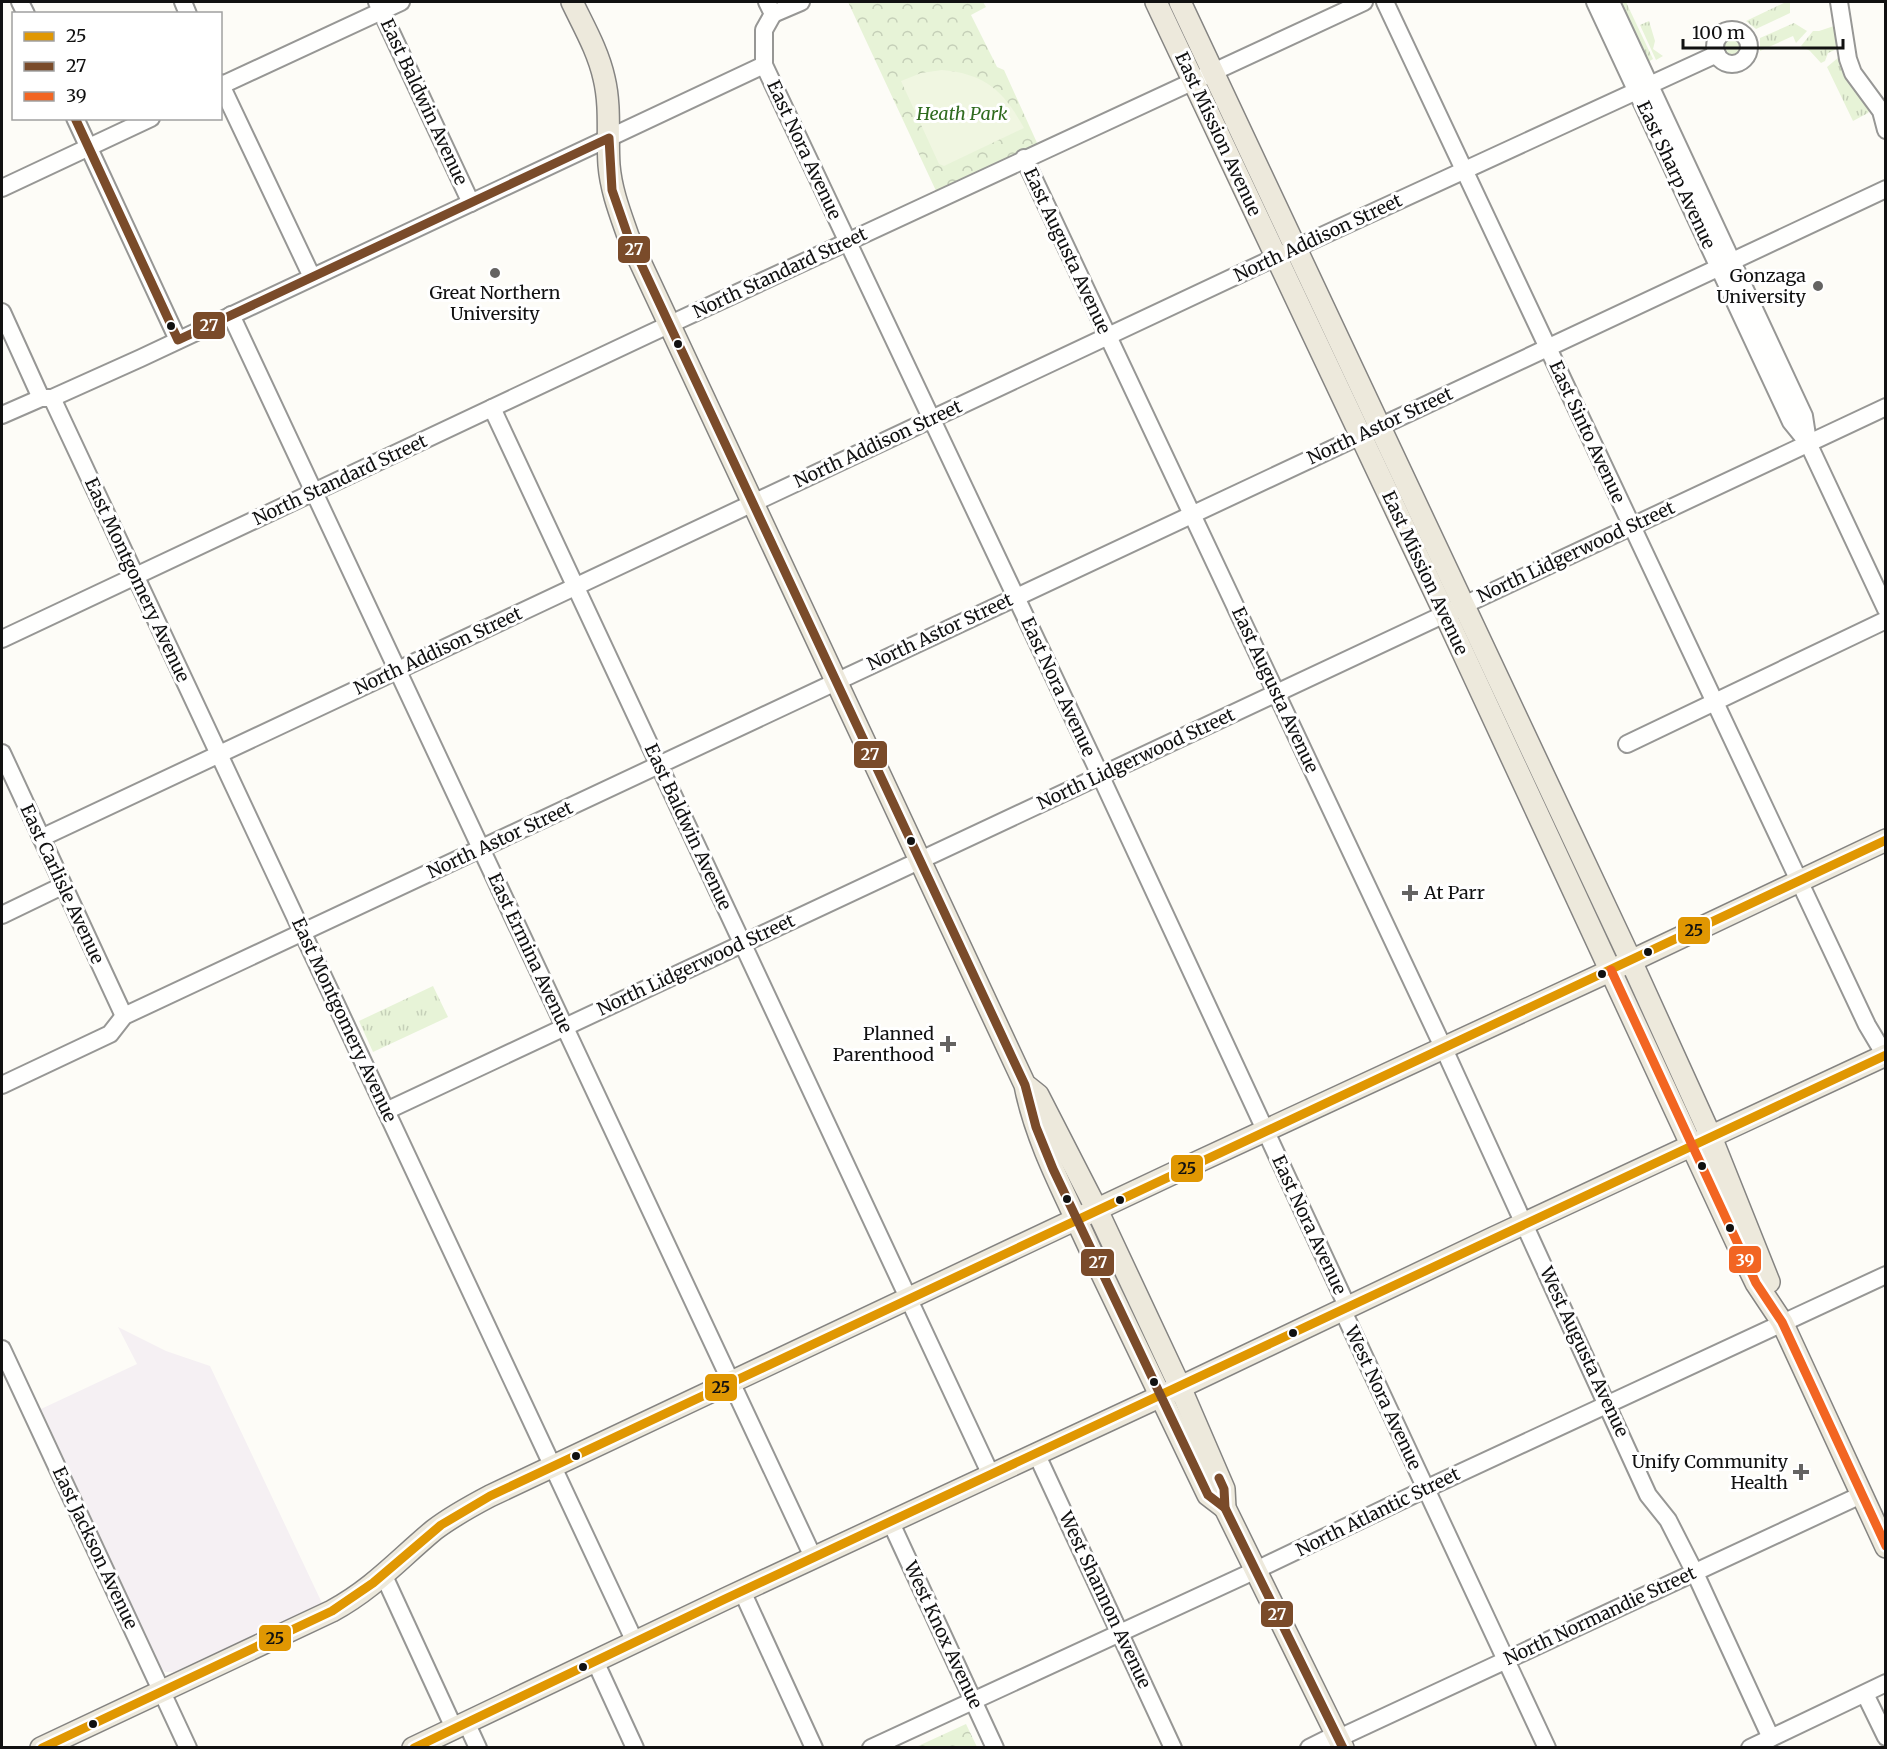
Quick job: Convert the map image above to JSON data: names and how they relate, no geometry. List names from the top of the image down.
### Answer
{
  "streets": {
    "main road": ["East Mission Avenue"],
    "street": [
      "East Baldwin Avenue",
      "East Nora Avenue",
      "East Sharp Avenue",
      "North Addison Street",
      "East Augusta Avenue",
      "North Standard Street",
      "North Astor Street",
      "East Sinto Avenue",
      "North Lidgerwood Street",
      "East Montgomery Avenue",
      "East Carlisle Avenue",
      "East Ermina Avenue",
      "West Augusta Avenue",
      "West Nora Avenue",
      "North Atlantic Street",
      "East Jackson Avenue",
      "West Shannon Avenue",
      "North Normandie Street",
      "West Knox Avenue"
    ]
  },
  "crossings": [
    ["East Baldwin Avenue", "North Addison Street"],
    ["East Baldwin Avenue", "North Standard Street"],
    ["East Baldwin Avenue", "North Astor Street"],
    ["East Baldwin Avenue", "North Lidgerwood Street"],
    ["East Mission Avenue", "North Addison Street"],
    ["East Mission Avenue", "North Standard Street"],
    ["East Mission Avenue", "North Astor Street"],
    ["East Mission Avenue", "North Lidgerwood Street"],
    ["East Mission Avenue", "North Atlantic Street"],
    ["East Nora Avenue", "North Addison Street"],
    ["East Nora Avenue", "North Standard Street"],
    ["East Nora Avenue", "North Astor Street"],
    ["East Nora Avenue", "North Lidgerwood Street"],
    ["East Nora Avenue", "West Nora Avenue"],
    ["East Sharp Avenue", "North Addison Street"],
    ["East Sharp Avenue", "North Astor Street"],
    ["East Sharp Avenue", "North Lidgerwood Street"],
    ["North Addison Street", "East Augusta Avenue"],
    ["North Addison Street", "East Sinto Avenue"],
    ["North Addison Street", "East Montgomery Avenue"],
    ["North Addison Street", "East Carlisle Avenue"],
    ["North Addison Street", "East Ermina Avenue"],
    ["East Augusta Avenue", "North Standard Street"],
    ["East Augusta Avenue", "North Astor Street"],
    ["East Augusta Avenue", "North Lidgerwood Street"],
    ["East Augusta Avenue", "West Augusta Avenue"],
    ["North Standard Street", "East Montgomery Avenue"],
    ["North Standard Street", "East Ermina Avenue"],
    ["North Astor Street", "East Sinto Avenue"],
    ["North Astor Street", "East Montgomery Avenue"],
    ["North Astor Street", "East Carlisle Avenue"],
    ["North Astor Street", "East Ermina Avenue"],
    ["East Sinto Avenue", "North Lidgerwood Street"],
    ["North Lidgerwood Street", "East Montgomery Avenue"],
    ["North Lidgerwood Street", "East Ermina Avenue"],
    ["West Augusta Avenue", "North Atlantic Street"],
    ["West Augusta Avenue", "North Normandie Street"],
    ["West Nora Avenue", "North Atlantic Street"],
    ["West Nora Avenue", "North Normandie Street"],
    ["North Atlantic Street", "West Shannon Avenue"],
    ["North Atlantic Street", "West Knox Avenue"]
  ],
  "parks": ["Heath Park"],
  "places": {
    "other": ["Great Northern University", "Gonzaga University"],
    "health": ["At Parr", "Planned Parenthood", "Unify Community Health"]
  },
  "lines": ["transit line 27", "transit line 25", "transit line 39"],
  "legend": ["25", "27", "39"],
  "scale_bar": "100 m"
}
